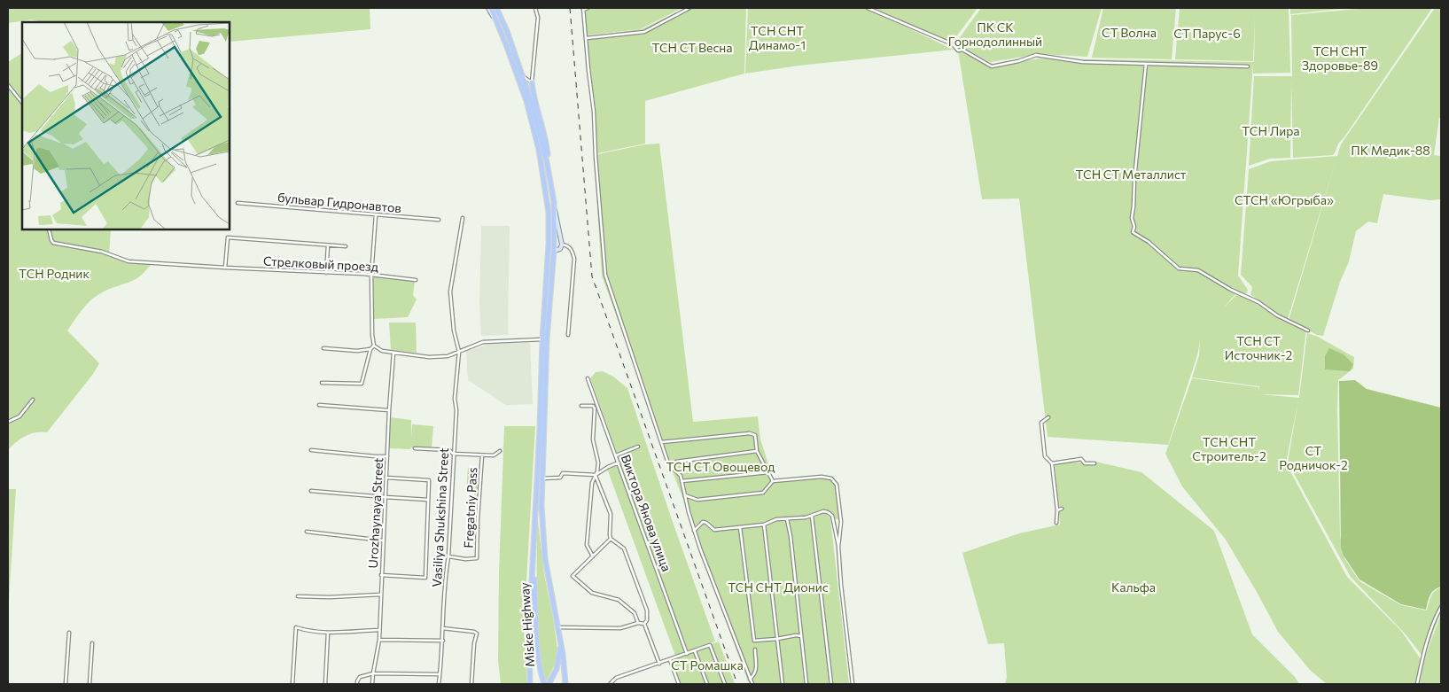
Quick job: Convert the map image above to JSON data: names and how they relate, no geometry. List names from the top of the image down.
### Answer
{
  "streets": {
    "main road": ["Miske Highway"],
    "street": [
      "бульвар Гидронавтов",
      "Стрелковый проезд",
      "Fregatniy Pass",
      "Urozhaynaya Street",
      "Виктора Янова улица",
      "Vasiliya Shukshina Street"
    ]
  },
  "crossings": [
    ["Fregatniy Pass", "Vasiliya Shukshina Street"]
  ],
  "parks": [
    "ПК СК Горнодолинный",
    "ТСН СНТ Динамо-1",
    "СТ Волна",
    "СТ Парус-6",
    "ТСН СТ Весна",
    "ТСН СНТ Здоровье-89",
    "ТСН Лира",
    "ПК Медик-88",
    "ТСН СТ Металлист",
    "СТСН «Югрыба»",
    "ТСН Родник",
    "ТСН СТ Источник-2",
    "ТСН СНТ Строитель-2",
    "СТ Родничок-2",
    "ТСН СТ Овощевод",
    "ТСН СНТ Дионис",
    "Кальфа",
    "СТ Ромашка"
  ]
}
